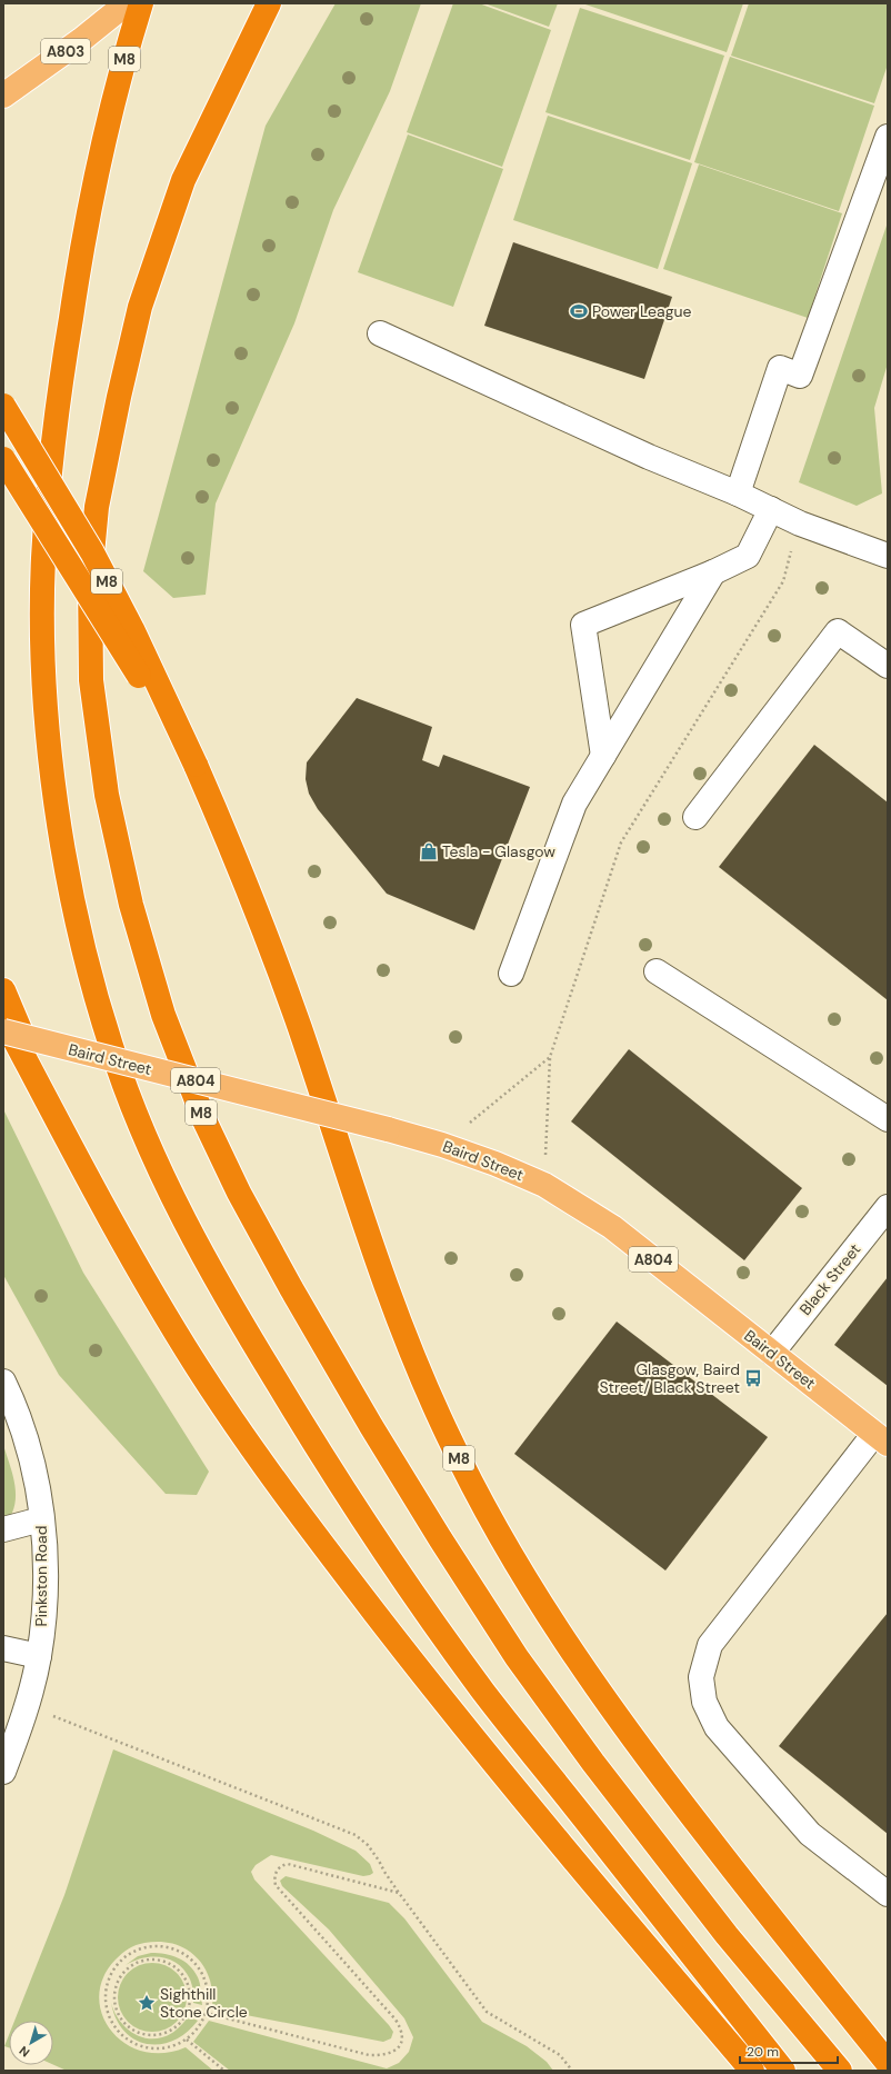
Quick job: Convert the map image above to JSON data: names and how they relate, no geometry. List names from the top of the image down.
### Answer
{
  "streets": {
    "highway": ["M8"],
    "main road": ["A803", "Baird Street", "A804"],
    "street": ["Black Street", "Pinkston Road"]
  },
  "crossings": [
    ["Baird Street", "Black Street"]
  ],
  "places": {
    "sports": ["Power League"],
    "shop": ["Tesla - Glasgow"],
    "bus stop": ["Glasgow, Baird Street/ Black Street"],
    "place": ["Sighthill Stone Circle"]
  },
  "scale_bar": "20 m",
  "north": "bottom left"
}
